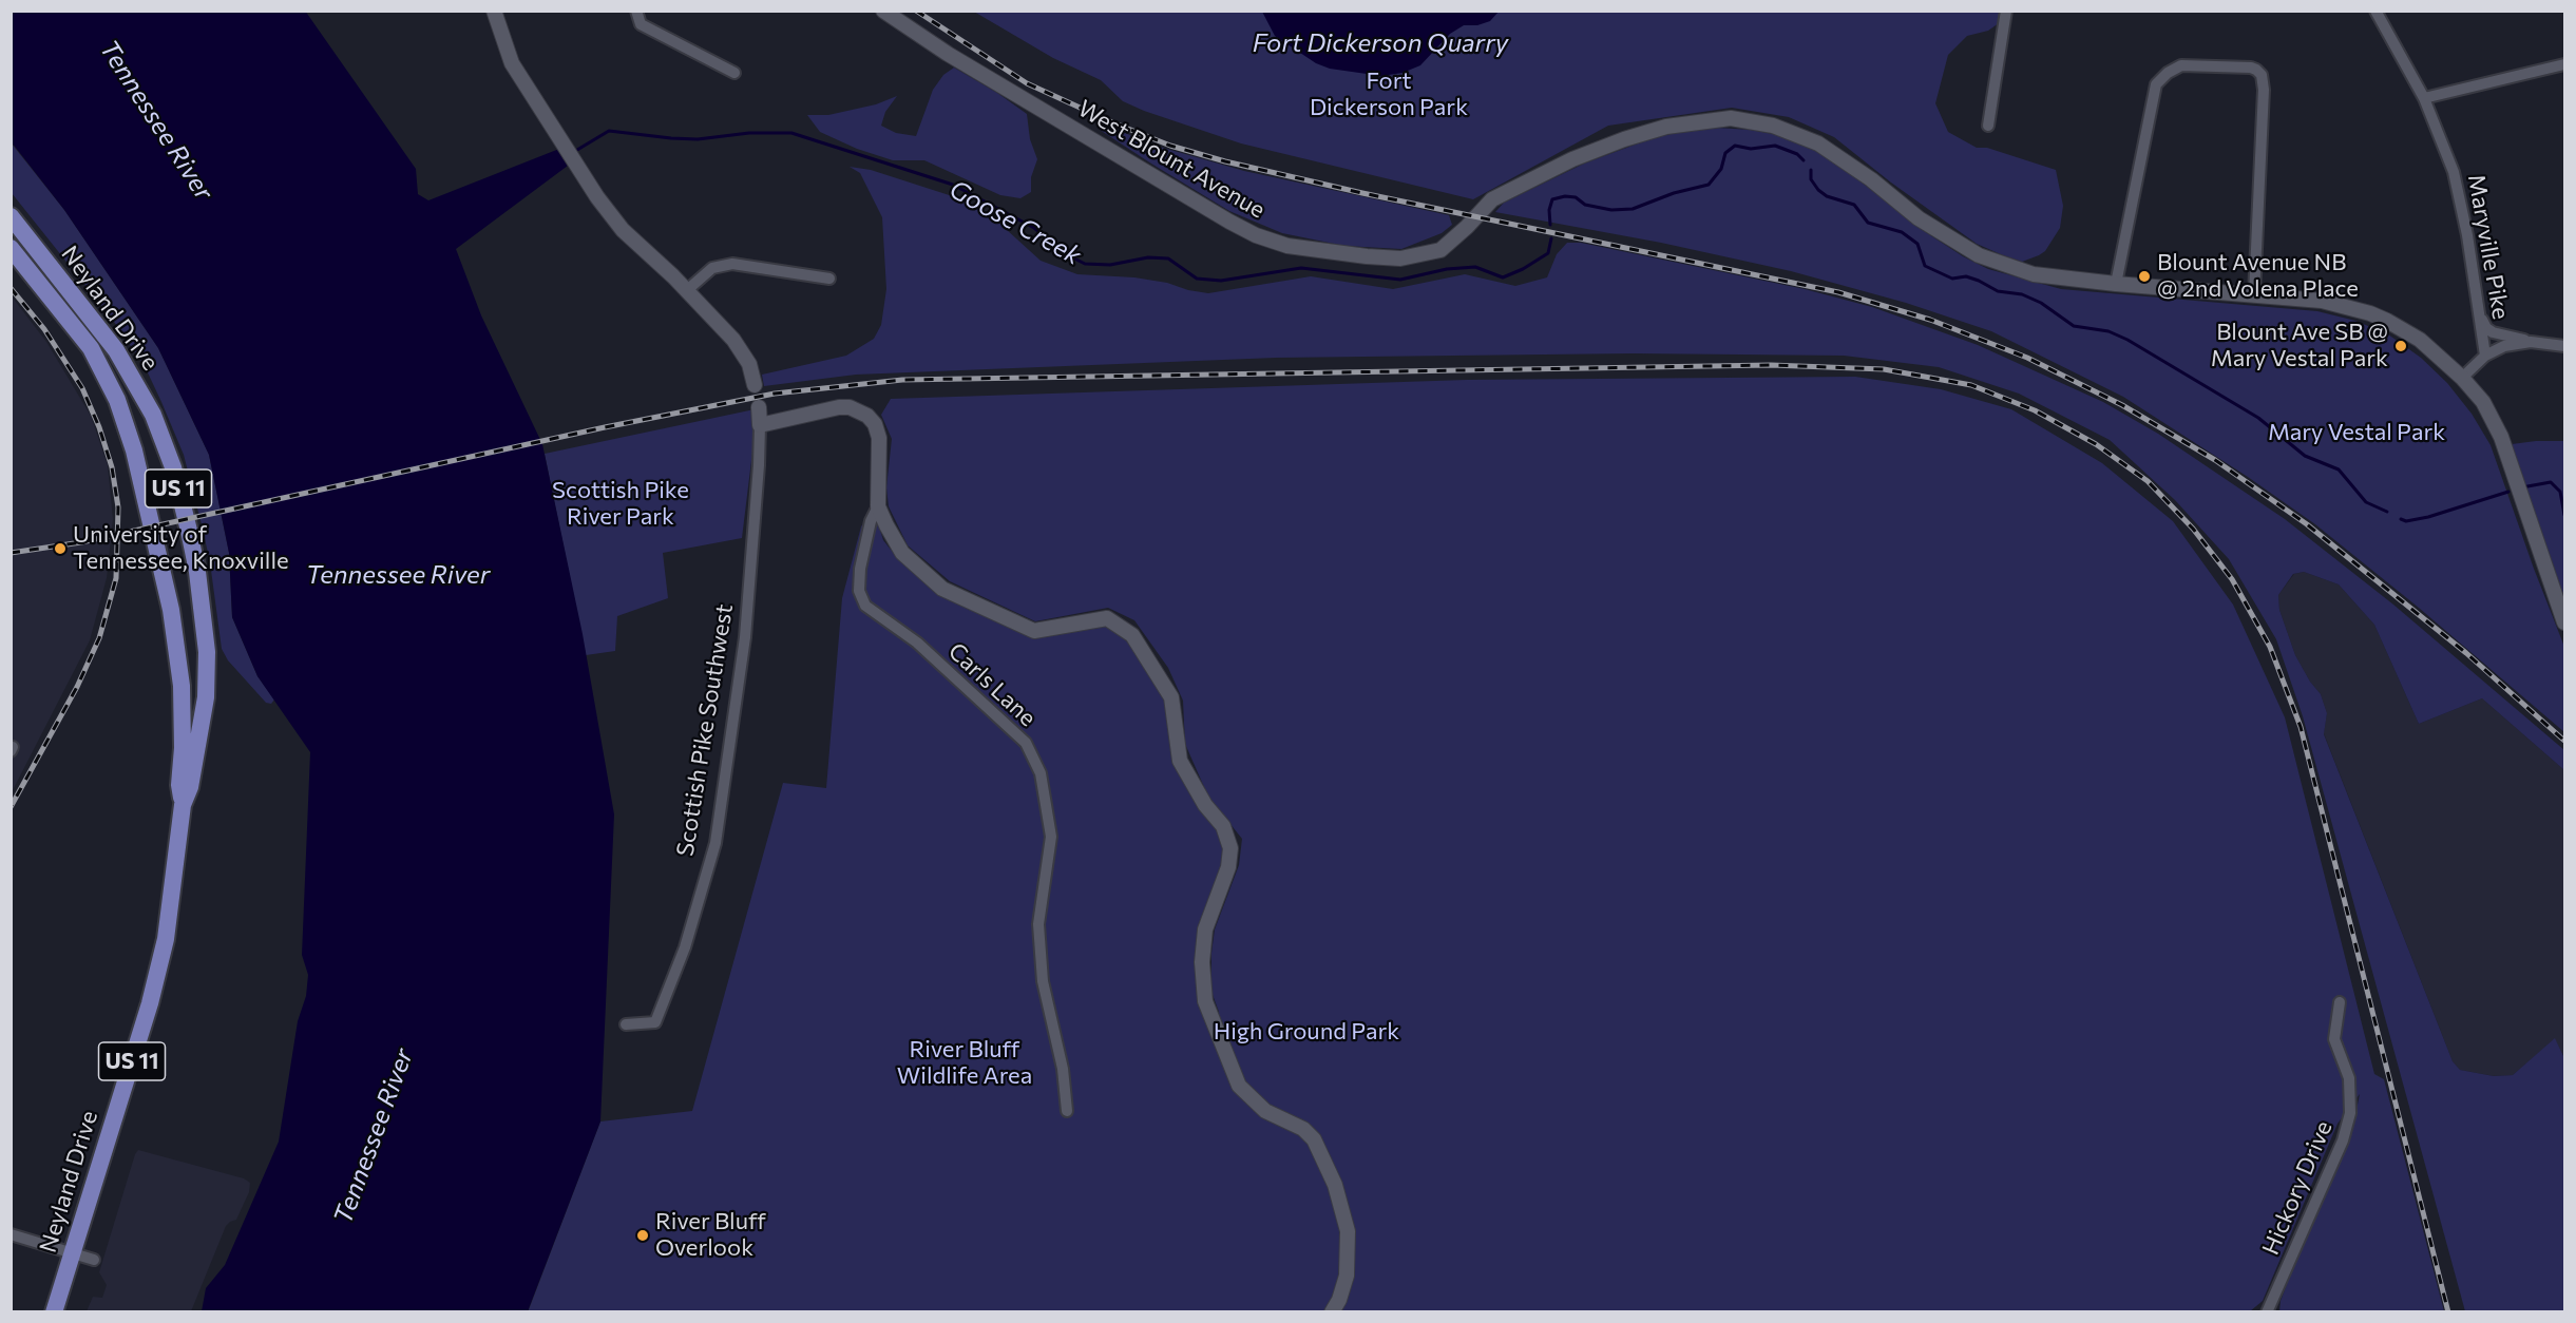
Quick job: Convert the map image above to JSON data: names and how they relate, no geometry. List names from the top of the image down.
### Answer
{
  "streets": {
    "main road": ["Neyland Drive", "US 11"],
    "street": [
      "West Blount Avenue",
      "Maryville Pike",
      "Carls Lane",
      "Scottish Pike Southwest",
      "Hickory Drive"
    ]
  },
  "water": ["Fort Dickerson Quarry", "Tennessee River", "Goose Creek"],
  "parks": [
    "Fort Dickerson Park",
    "Mary Vestal Park",
    "Scottish Pike River Park",
    "High Ground Park",
    "River Bluff Wildlife Area"
  ],
  "places": [
    "Blount Avenue NB @ 2nd Volena Place",
    "Blount Ave SB @ Mary Vestal Park",
    "University of Tennessee, Knoxville",
    "River Bluff Overlook"
  ]
}
